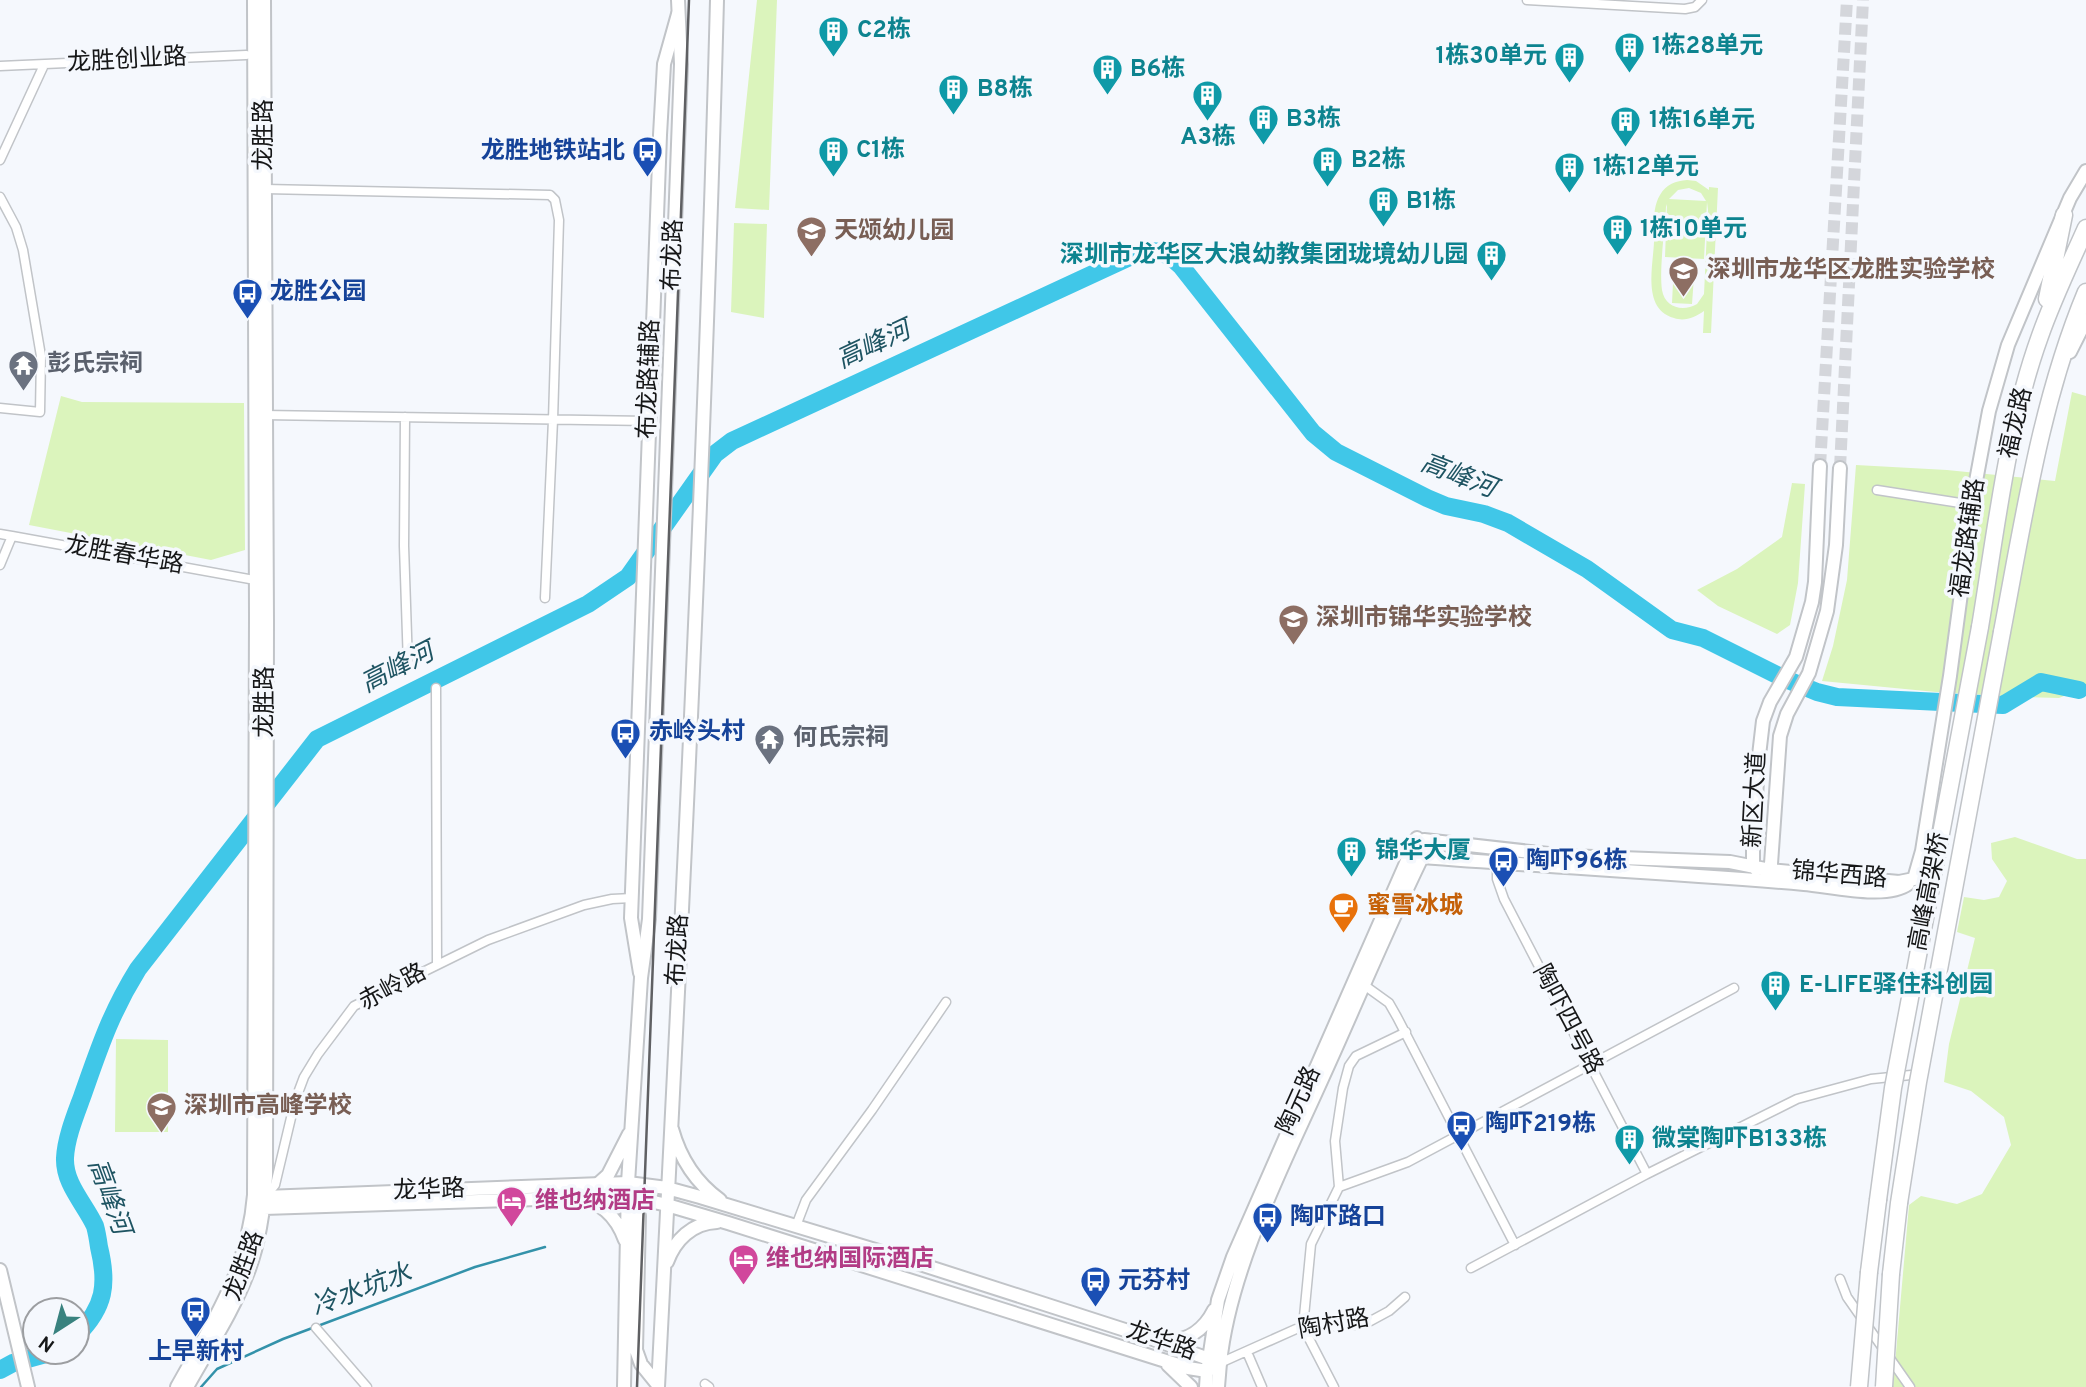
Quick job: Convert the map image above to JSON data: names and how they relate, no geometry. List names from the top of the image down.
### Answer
{
  "streets": {
    "highway": ["福龙路", "高峰高架桥"],
    "main road": [
      "龙胜路",
      "布龙路",
      "布龙路辅路",
      "福龙路辅路",
      "新区大道",
      "锦华西路",
      "陶元路",
      "龙华路"
    ],
    "street": [
      "龙胜创业路",
      "龙胜春华路",
      "赤岭路",
      "陶吓四号路",
      "陶村路"
    ]
  },
  "crossings": [
    ["龙胜创业路", "龙胜路"],
    ["龙胜路", "龙胜春华路"],
    ["龙胜路", "赤岭路"],
    ["龙胜路", "龙华路"],
    ["布龙路", "布龙路辅路"],
    ["布龙路", "龙华路"],
    ["布龙路辅路", "赤岭路"],
    ["福龙路", "高峰高架桥"],
    ["福龙路辅路", "锦华西路"],
    ["新区大道", "锦华西路"],
    ["锦华西路", "陶吓四号路"],
    ["锦华西路", "陶元路"],
    ["赤岭路", "龙华路"],
    ["陶元路", "龙华路"],
    ["陶元路", "陶村路"],
    ["龙华路", "陶村路"]
  ],
  "water": ["高峰河", "冷水坑水"],
  "places": {
    "building": [
      "C2栋",
      "1栋28单元",
      "1栋30单元",
      "B6栋",
      "B8栋",
      "A3栋",
      "B3栋",
      "1栋16单元",
      "C1栋",
      "B2栋",
      "1栋12单元",
      "B1栋",
      "1栋10单元",
      "深圳市龙华区大浪幼教集团珑境幼儿园",
      "锦华大厦",
      "E-LIFE驿住科创园",
      "微棠陶吓B133栋"
    ],
    "bus stop": [
      "龙胜地铁站北",
      "龙胜公园",
      "赤岭头村",
      "陶吓96栋",
      "陶吓219栋",
      "陶吓路口",
      "元芬村",
      "上早新村"
    ],
    "school or university": [
      "天颂幼儿园",
      "深圳市龙华区龙胜实验学校",
      "深圳市锦华实验学校",
      "深圳市高峰学校"
    ],
    "temple": ["彭氏宗祠", "何氏宗祠"],
    "cafe": ["蜜雪冰城"],
    "hotel": ["维也纳酒店", "维也纳国际酒店"]
  },
  "north": "bottom left"
}
